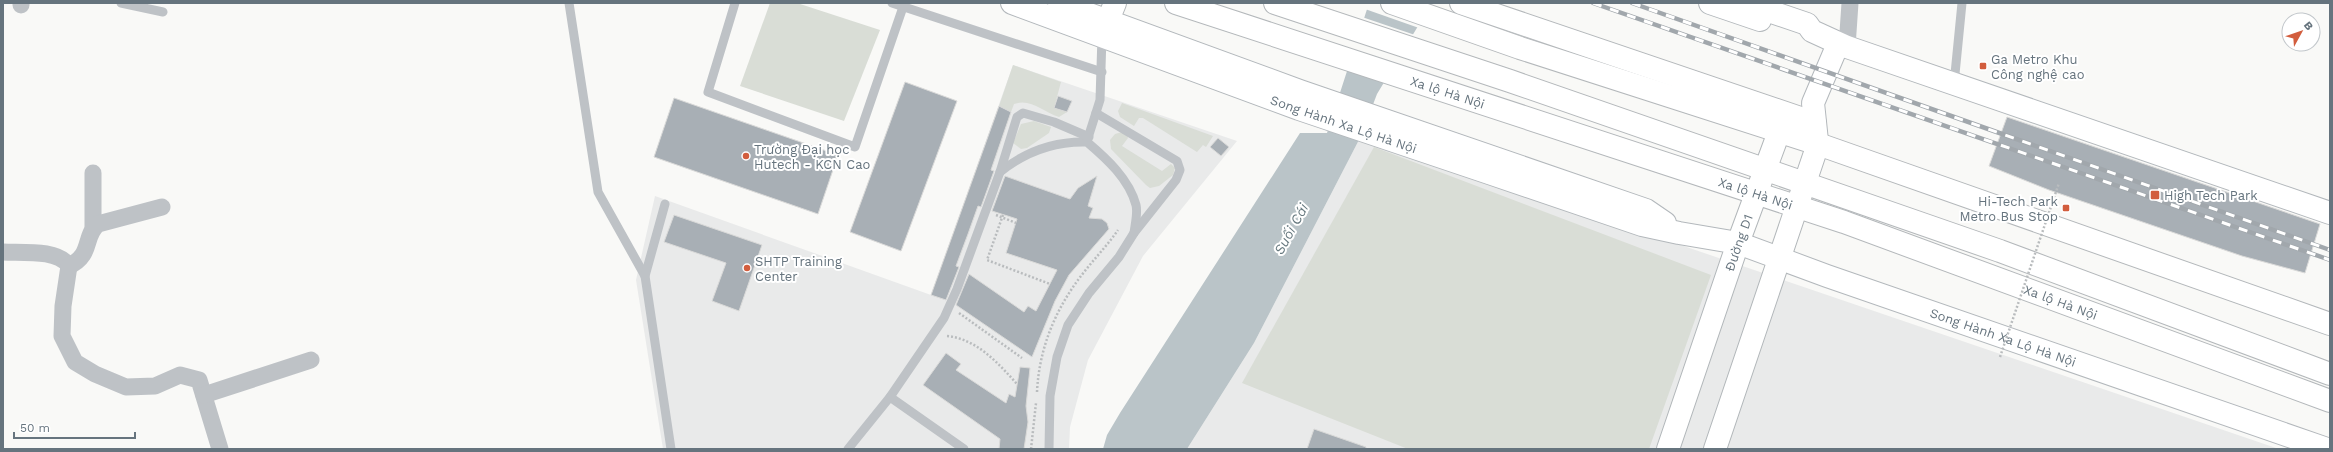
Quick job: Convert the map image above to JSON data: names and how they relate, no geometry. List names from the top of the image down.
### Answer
{
  "streets": {
    "main road": ["Xa lộ Hà Nội", "Song Hành Xa Lộ Hà Nội", "Đường D1"]
  },
  "crossings": [
    ["Xa lộ Hà Nội", "Đường D1"],
    ["Song Hành Xa Lộ Hà Nội", "Đường D1"]
  ],
  "water": ["Suối Cái"],
  "places": {
    "transit": ["Ga Metro Khu Công nghệ cao", "High Tech Park", "Hi-Tech Park Metro Bus Stop"],
    "other": ["Trường Đại học Hutech - KCN Cao", "SHTP Training Center"]
  },
  "scale_bar": "50 m",
  "north": "top right"
}
